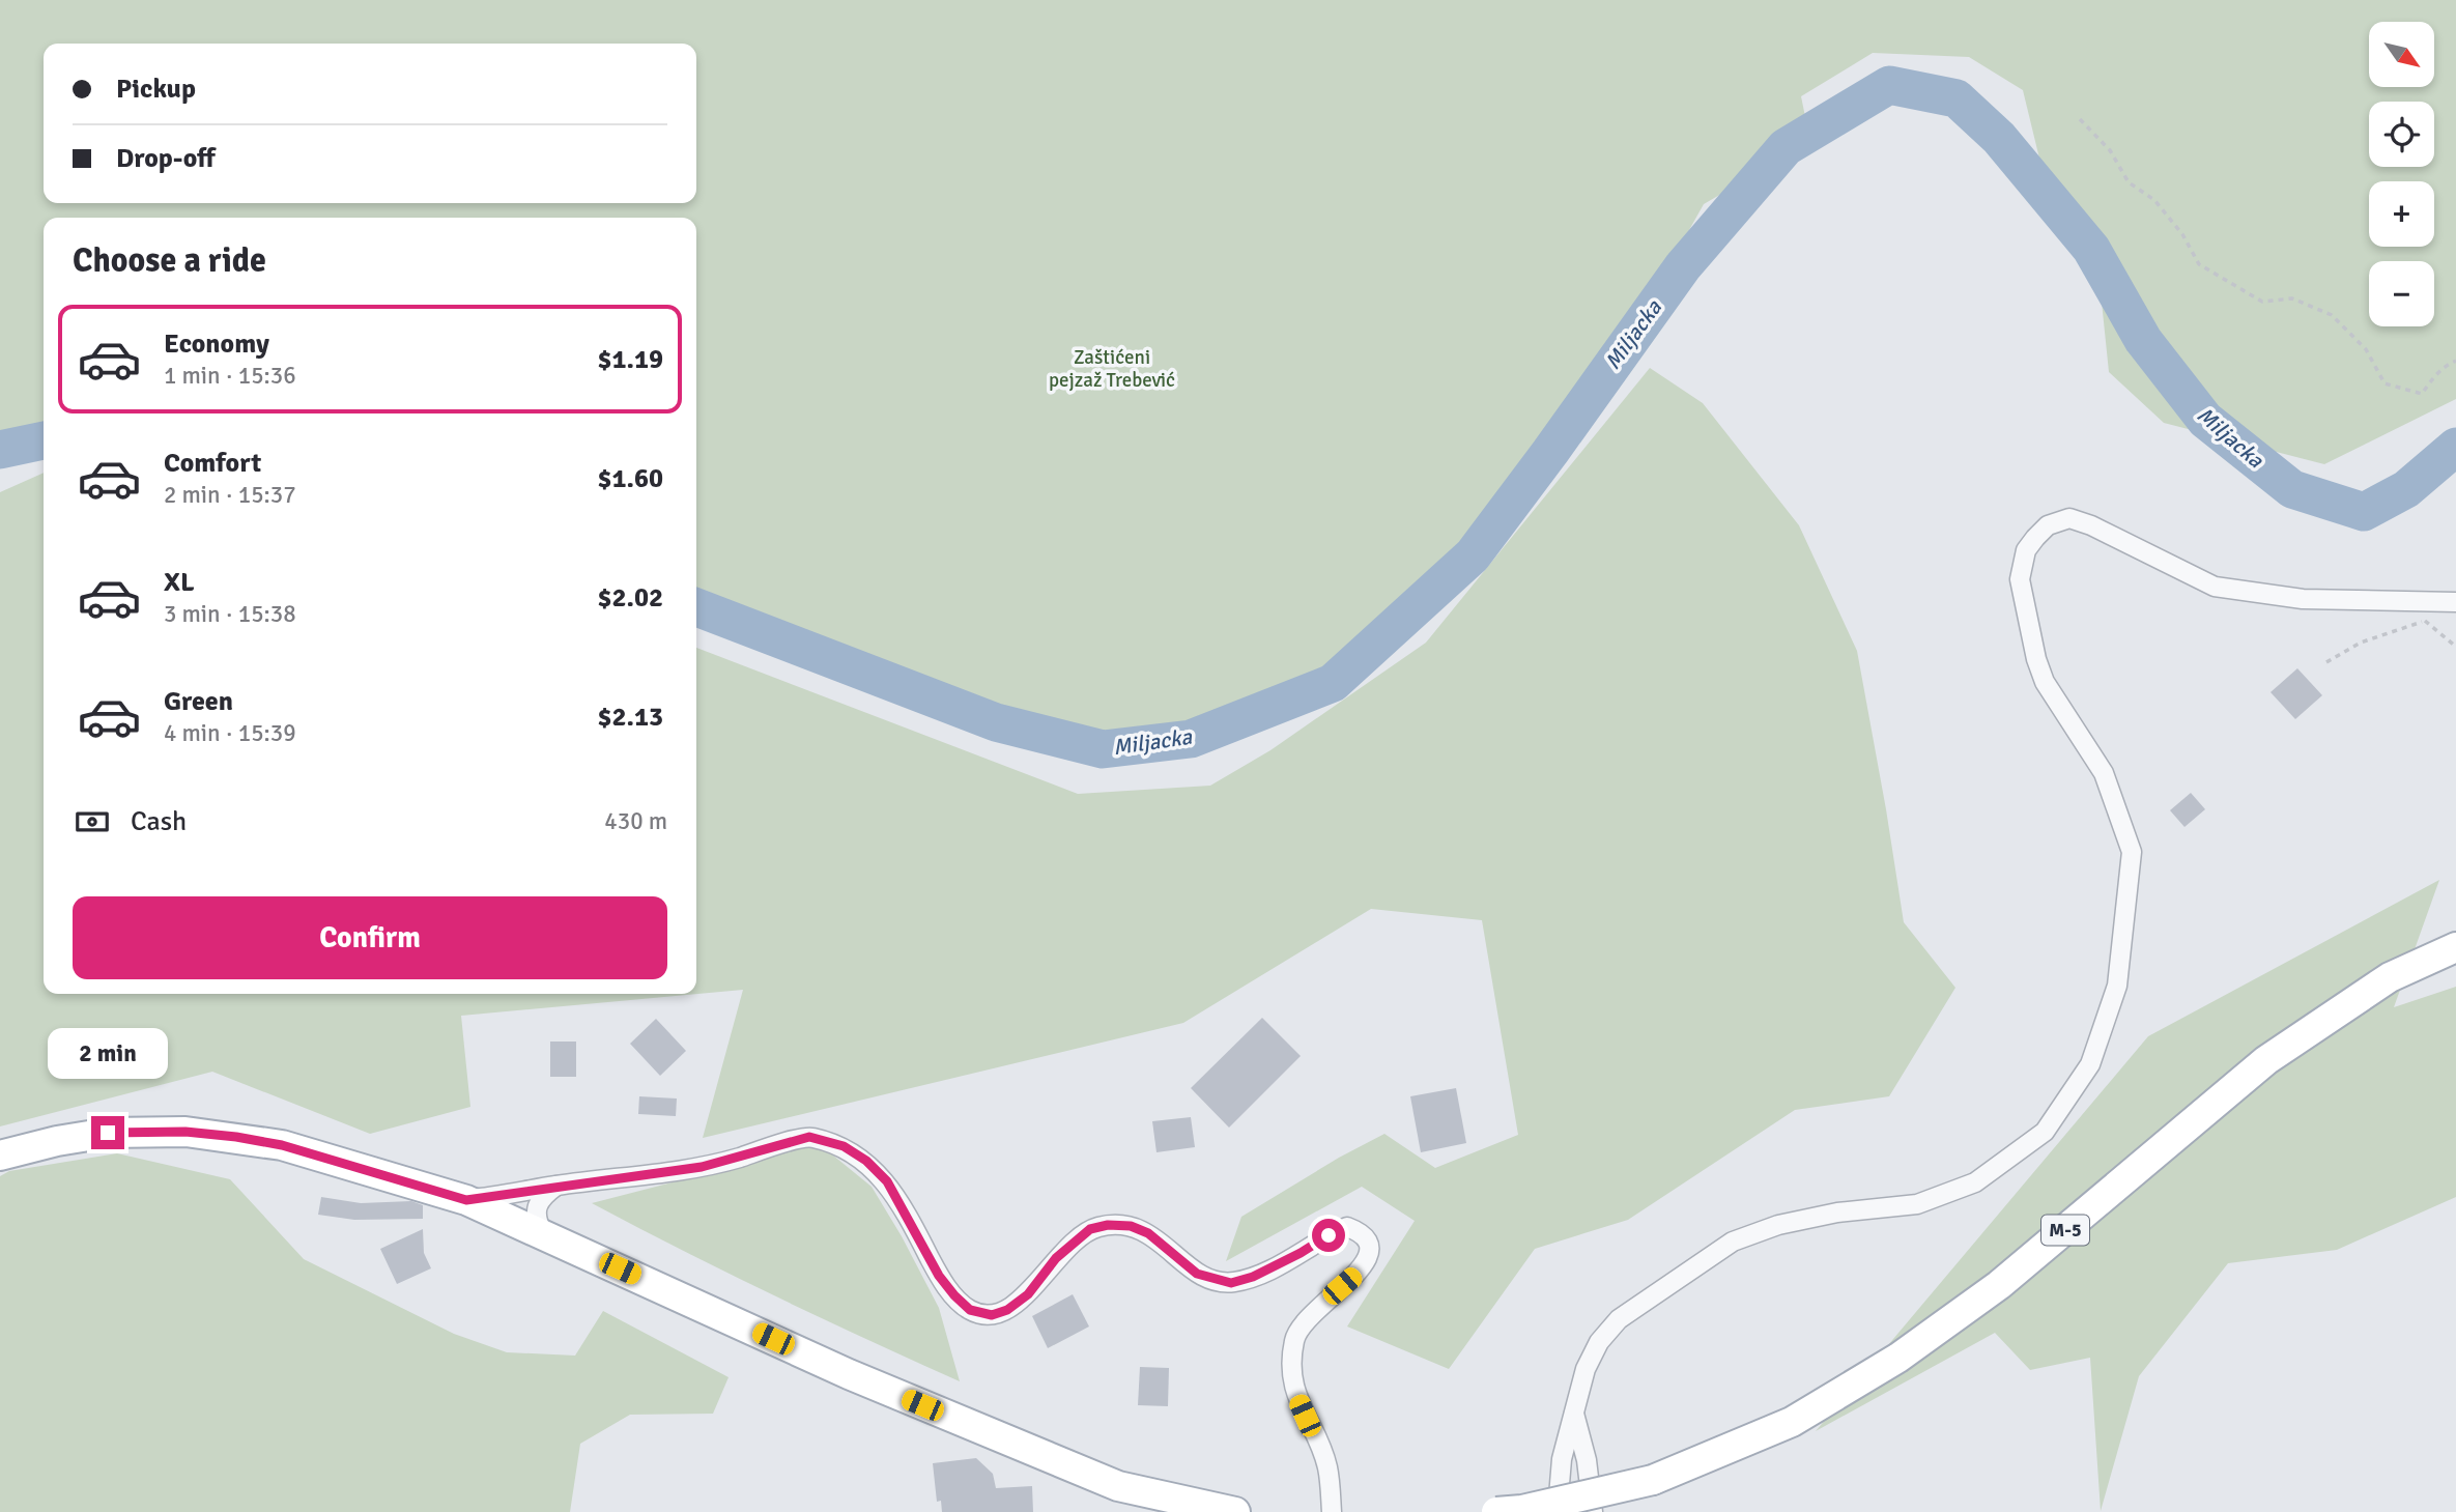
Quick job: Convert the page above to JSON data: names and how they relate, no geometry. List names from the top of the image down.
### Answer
{
  "streets": {
    "main road": ["M-5"]
  },
  "water": ["Miljacka"],
  "parks": ["Zaštićeni pejzaž Trebević"],
  "north": "bottom right",
  "page": {
    "map_buttons": ["+", "−"],
    "banner": ["Pickup", "Drop-off"],
    "heading": "Choose a ride",
    "list": [
      {
        "name": "Economy",
        "note": "1 min · 15:36",
        "value": "$1.19"
      },
      {
        "name": "Comfort",
        "note": "2 min · 15:37",
        "value": "$1.60"
      },
      {
        "name": "XL",
        "note": "3 min · 15:38",
        "value": "$2.02"
      },
      {
        "name": "Green",
        "note": "4 min · 15:39",
        "value": "$2.13"
      }
    ],
    "pay": ["Cash", "430 m"],
    "buttons": "Confirm",
    "bubble": "2 min"
  }
}
